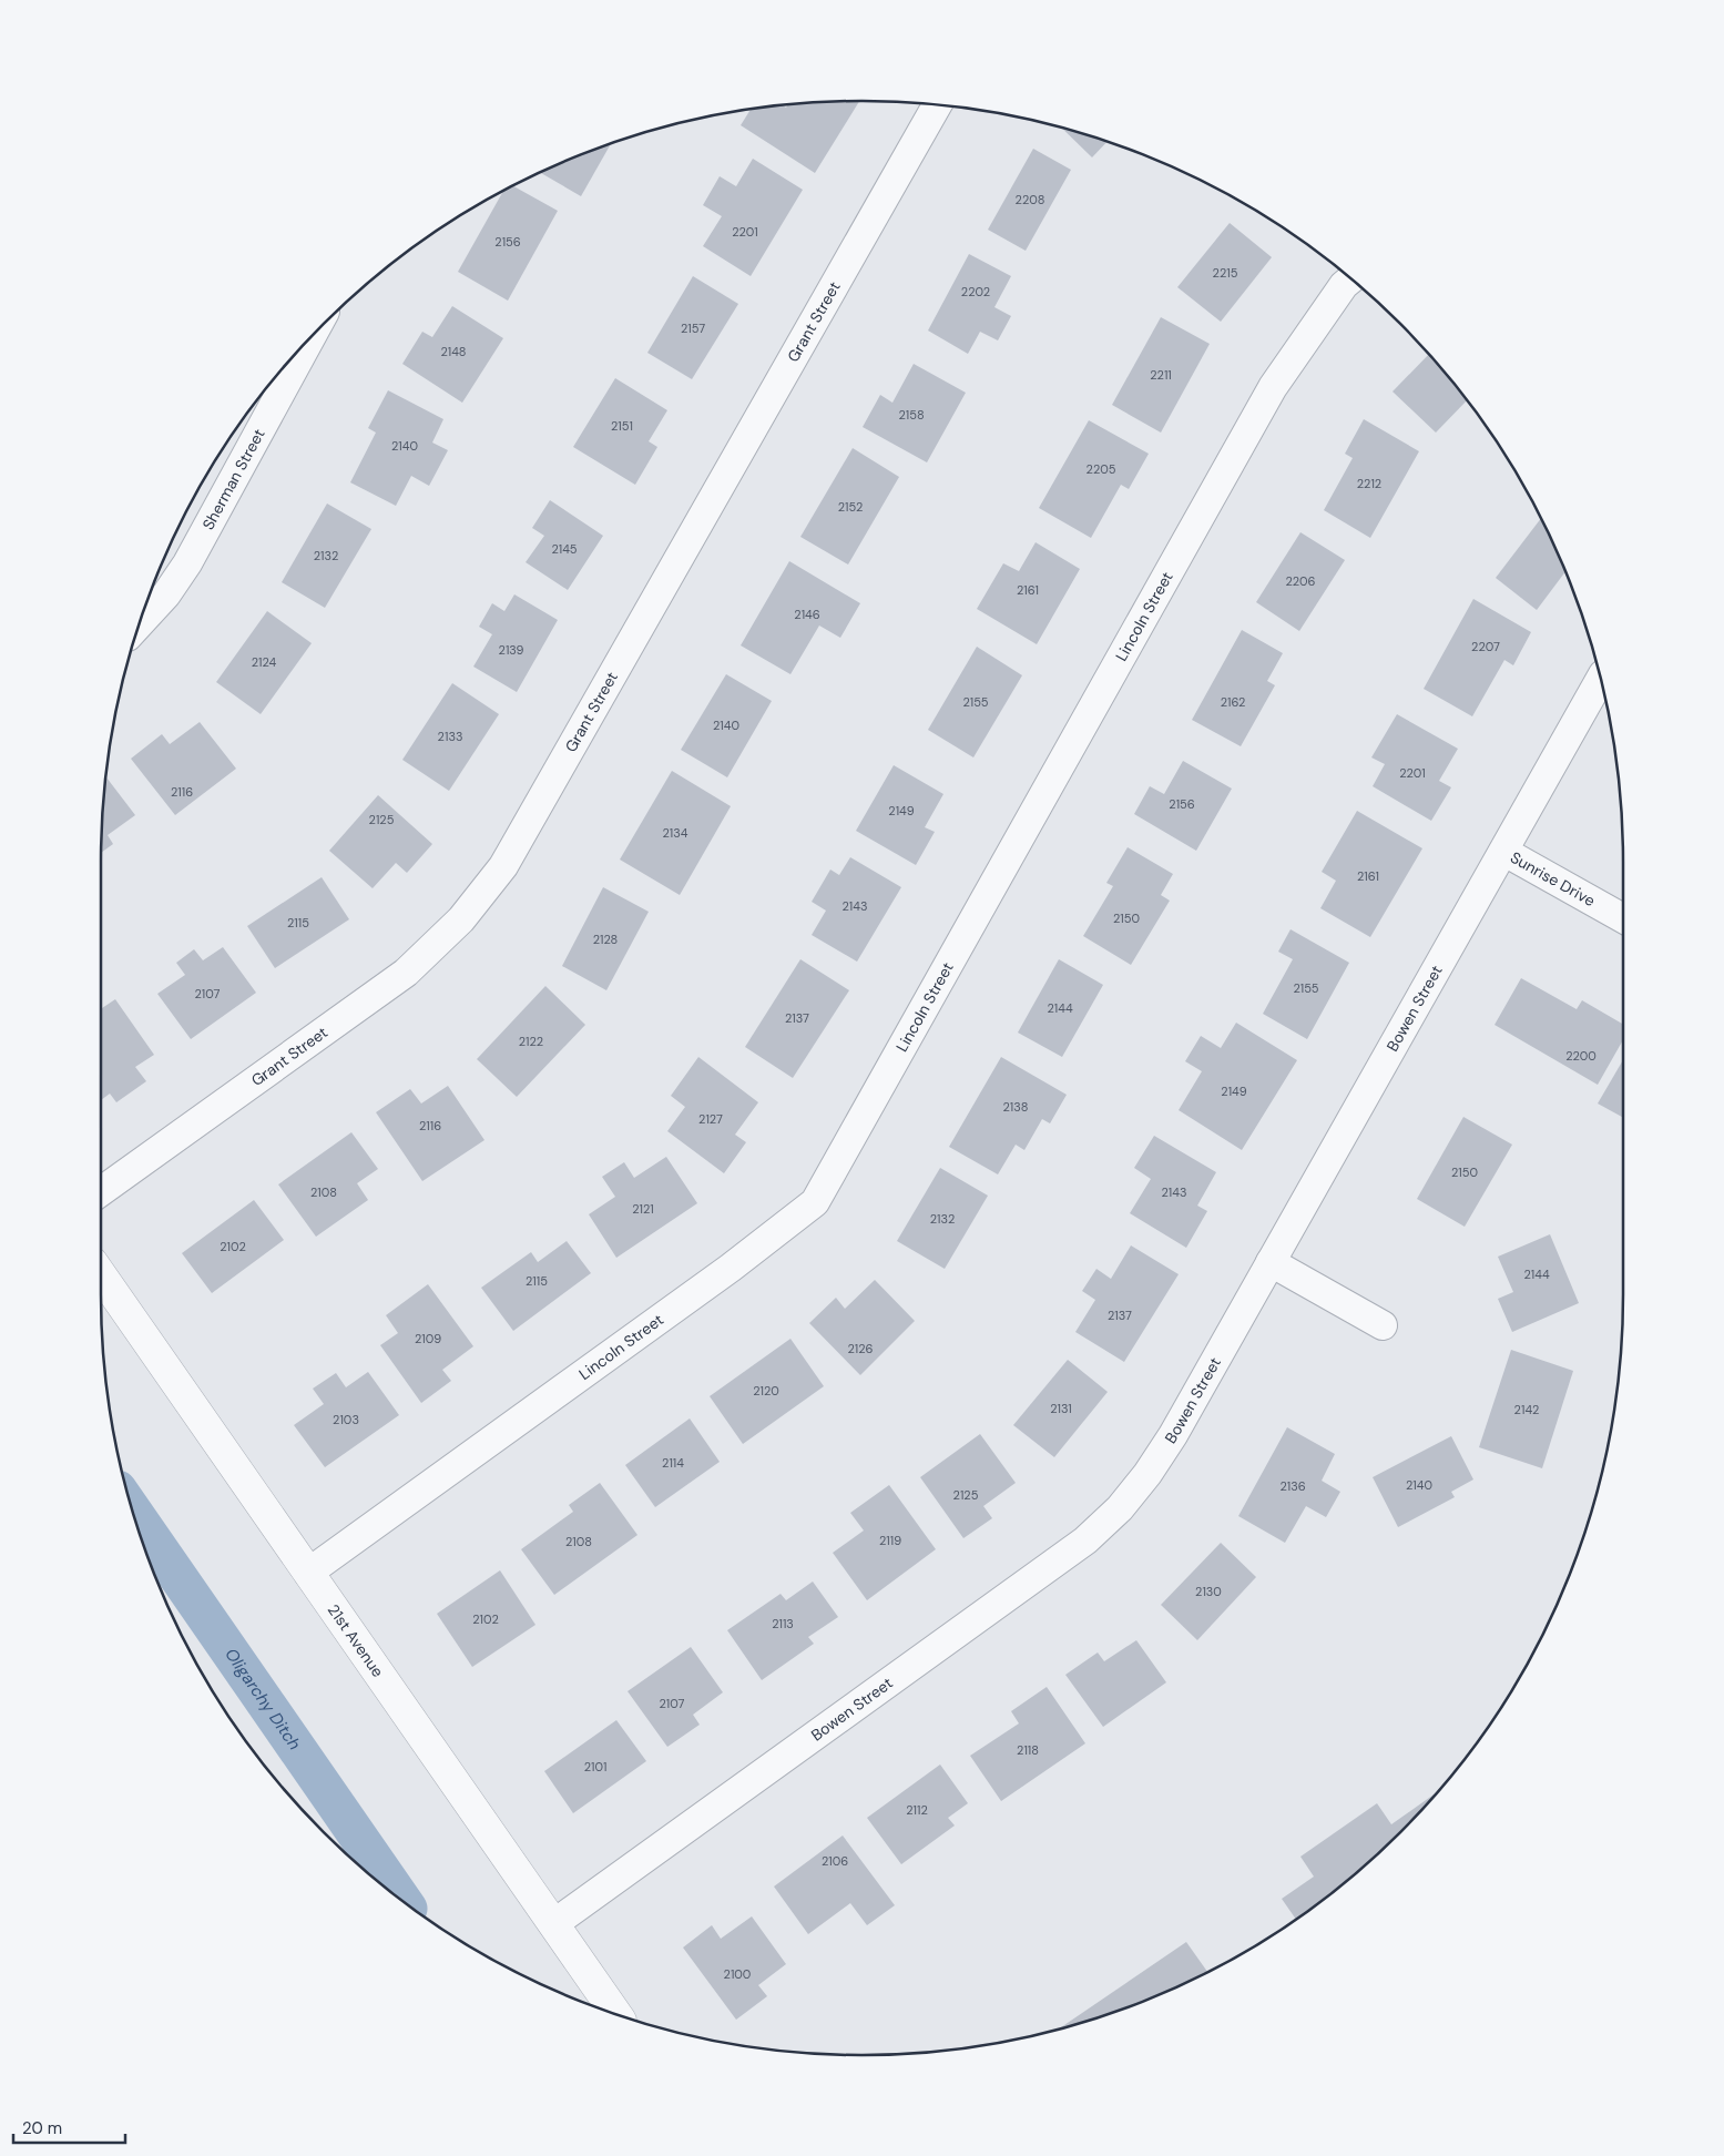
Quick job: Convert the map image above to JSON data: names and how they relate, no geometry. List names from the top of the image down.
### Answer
{
  "streets": {
    "street": [
      "Grant Street",
      "Sherman Street",
      "Lincoln Street",
      "Sunrise Drive",
      "Bowen Street",
      "21st Avenue"
    ]
  },
  "crossings": [
    ["Lincoln Street", "21st Avenue"],
    ["Sunrise Drive", "Bowen Street"],
    ["Bowen Street", "21st Avenue"]
  ],
  "water": ["Oligarchy Ditch"],
  "house_numbers": [
    "2208",
    "2201",
    "2156",
    "2215",
    "2202",
    "2157",
    "2148",
    "2211",
    "2158",
    "2151",
    "2140",
    "2205",
    "2212",
    "2152",
    "2145",
    "2132",
    "2206",
    "2161",
    "2146",
    "2207",
    "2139",
    "2124",
    "2155",
    "2162",
    "2140",
    "2133",
    "2201",
    "2116",
    "2156",
    "2149",
    "2125",
    "2134",
    "2161",
    "2143",
    "2150",
    "2115",
    "2128",
    "2155",
    "2107",
    "2144",
    "2137",
    "2122",
    "2200",
    "2149",
    "2138",
    "2127",
    "2116",
    "2150",
    "2108",
    "2143",
    "2121",
    "2132",
    "2102",
    "2144",
    "2115",
    "2137",
    "2109",
    "2126",
    "2120",
    "2131",
    "2142",
    "2103",
    "2114",
    "2140",
    "2136",
    "2125",
    "2119",
    "2108",
    "2130",
    "2102",
    "2113",
    "2107",
    "2118",
    "2101",
    "2112",
    "2106",
    "2100"
  ],
  "scale_bar": "20 m"
}
